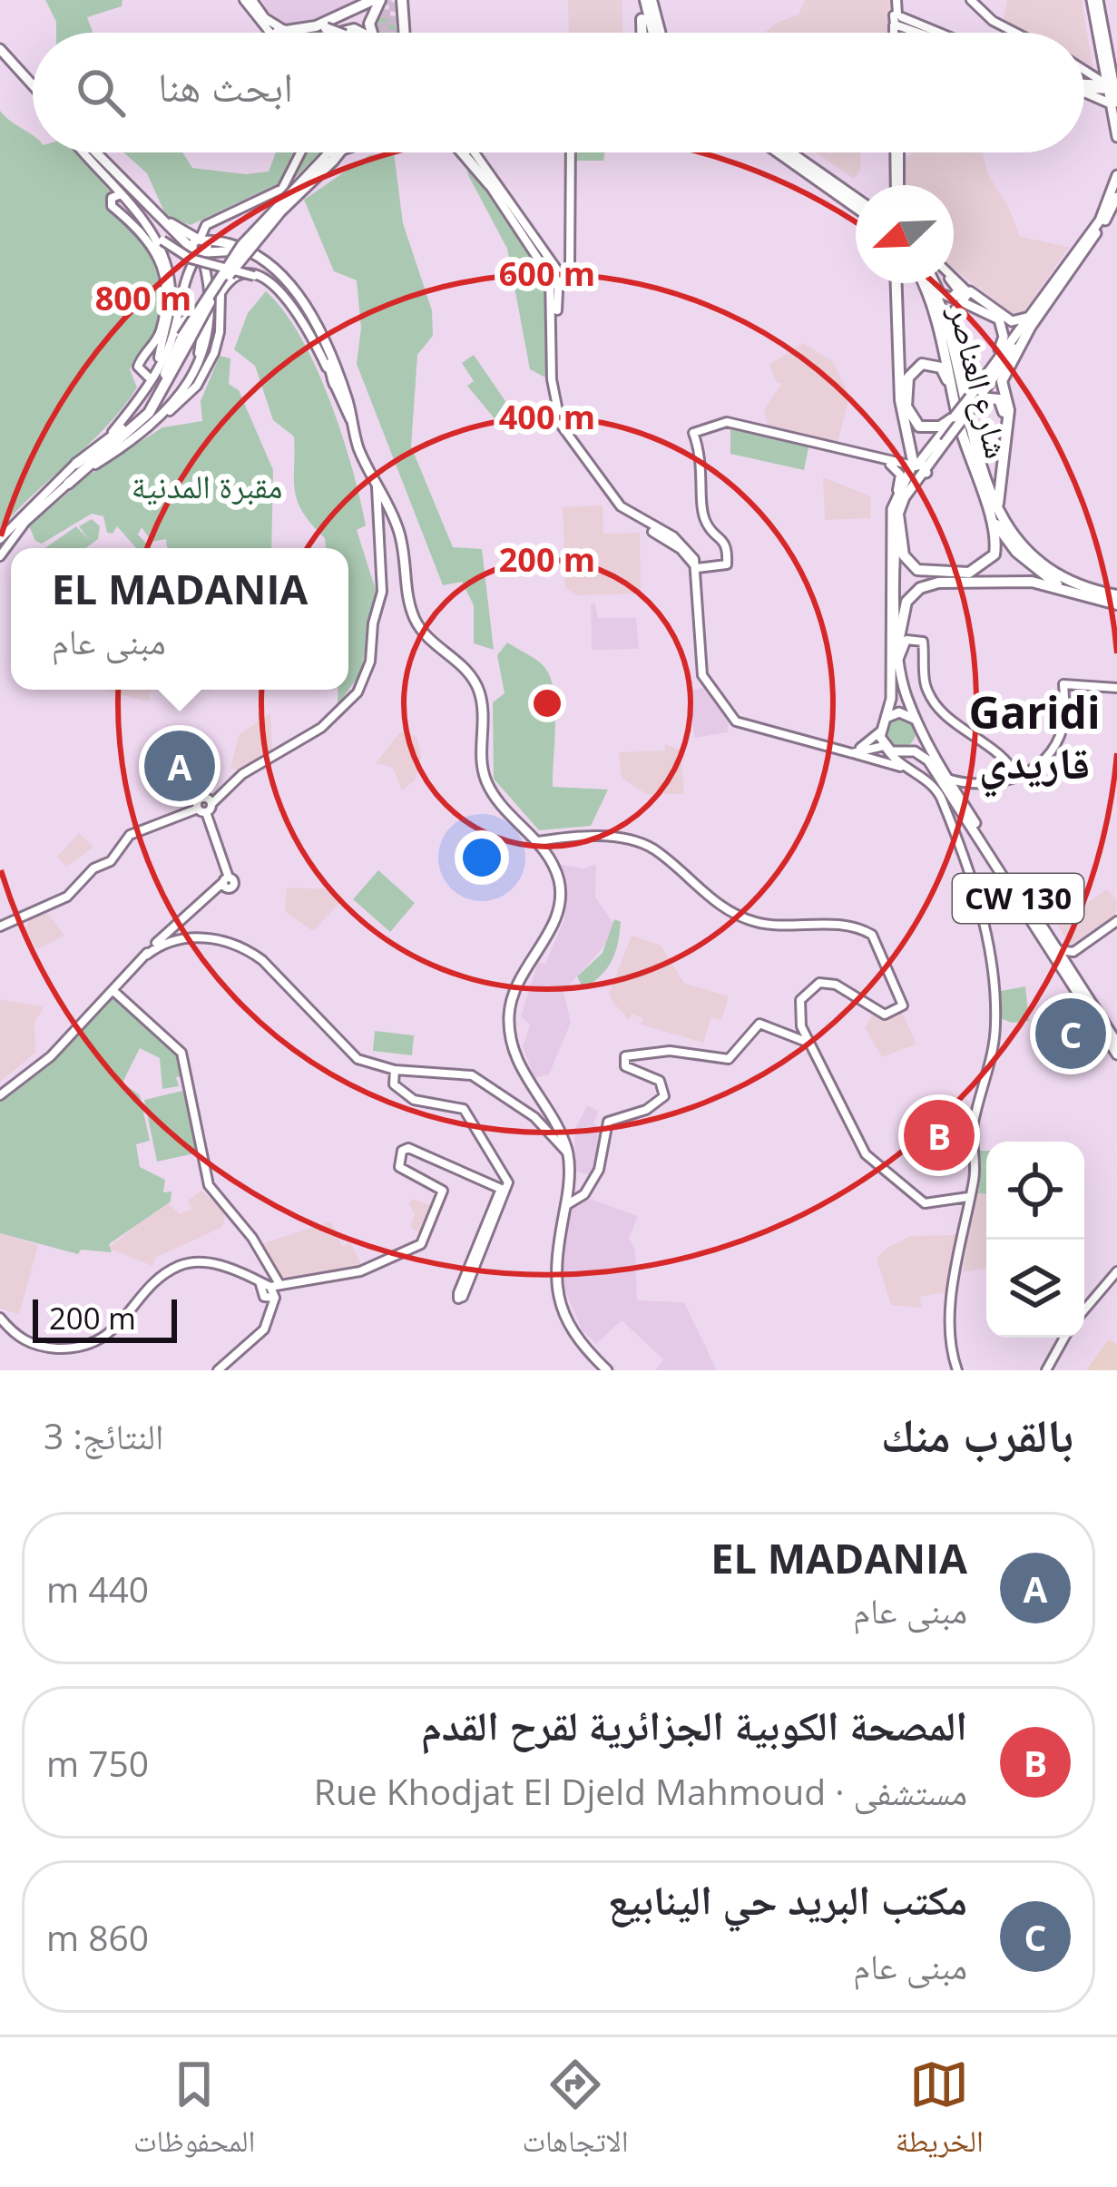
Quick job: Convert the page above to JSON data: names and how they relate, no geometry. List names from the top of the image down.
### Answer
{
  "streets": {
    "highway": ["شارع العناصر"],
    "main road": ["CW 130"]
  },
  "districts": ["Garidi قاريدي"],
  "parks": ["مقبرة المدنية"],
  "scale_bar": "200 m",
  "north": "bottom left",
  "page": {
    "search": "ابحث هنا",
    "popup": ["EL MADANIA", "مبنى عام"],
    "pins": ["A", "C", "B"],
    "scale": "200 m",
    "heading": ["بالقرب منك", "النتائج: 3"],
    "list": [
      {
        "mark": "A",
        "name": "EL MADANIA",
        "note": "مبنى عام",
        "value": "440 m"
      },
      {
        "mark": "B",
        "name": "المصحة الكوبية الجزائرية لقرح القدم",
        "note": "مستشفى · Rue Khodjat El Djeld Mahmoud",
        "value": "750 m"
      },
      {
        "mark": "C",
        "name": "مكتب البريد حي الينابيع",
        "note": "مبنى عام",
        "value": "860 m"
      }
    ],
    "nav": ["الخريطة", "الاتجاهات", "المحفوظات"]
  },
  "rings": [
    "600 m",
    "800 m",
    "400 m",
    "200 m"
  ]
}
